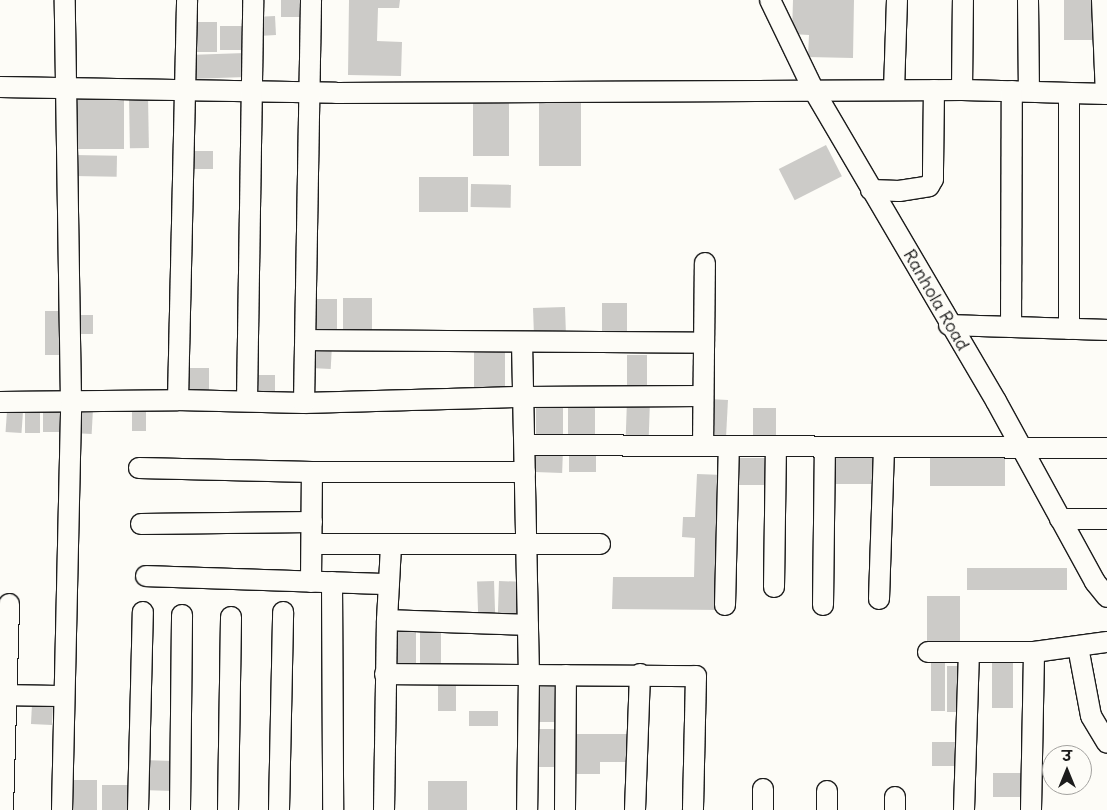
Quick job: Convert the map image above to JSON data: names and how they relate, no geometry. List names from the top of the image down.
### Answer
{
  "streets": {
    "street": ["Ranhola Road"]
  },
  "north": "top"
}
